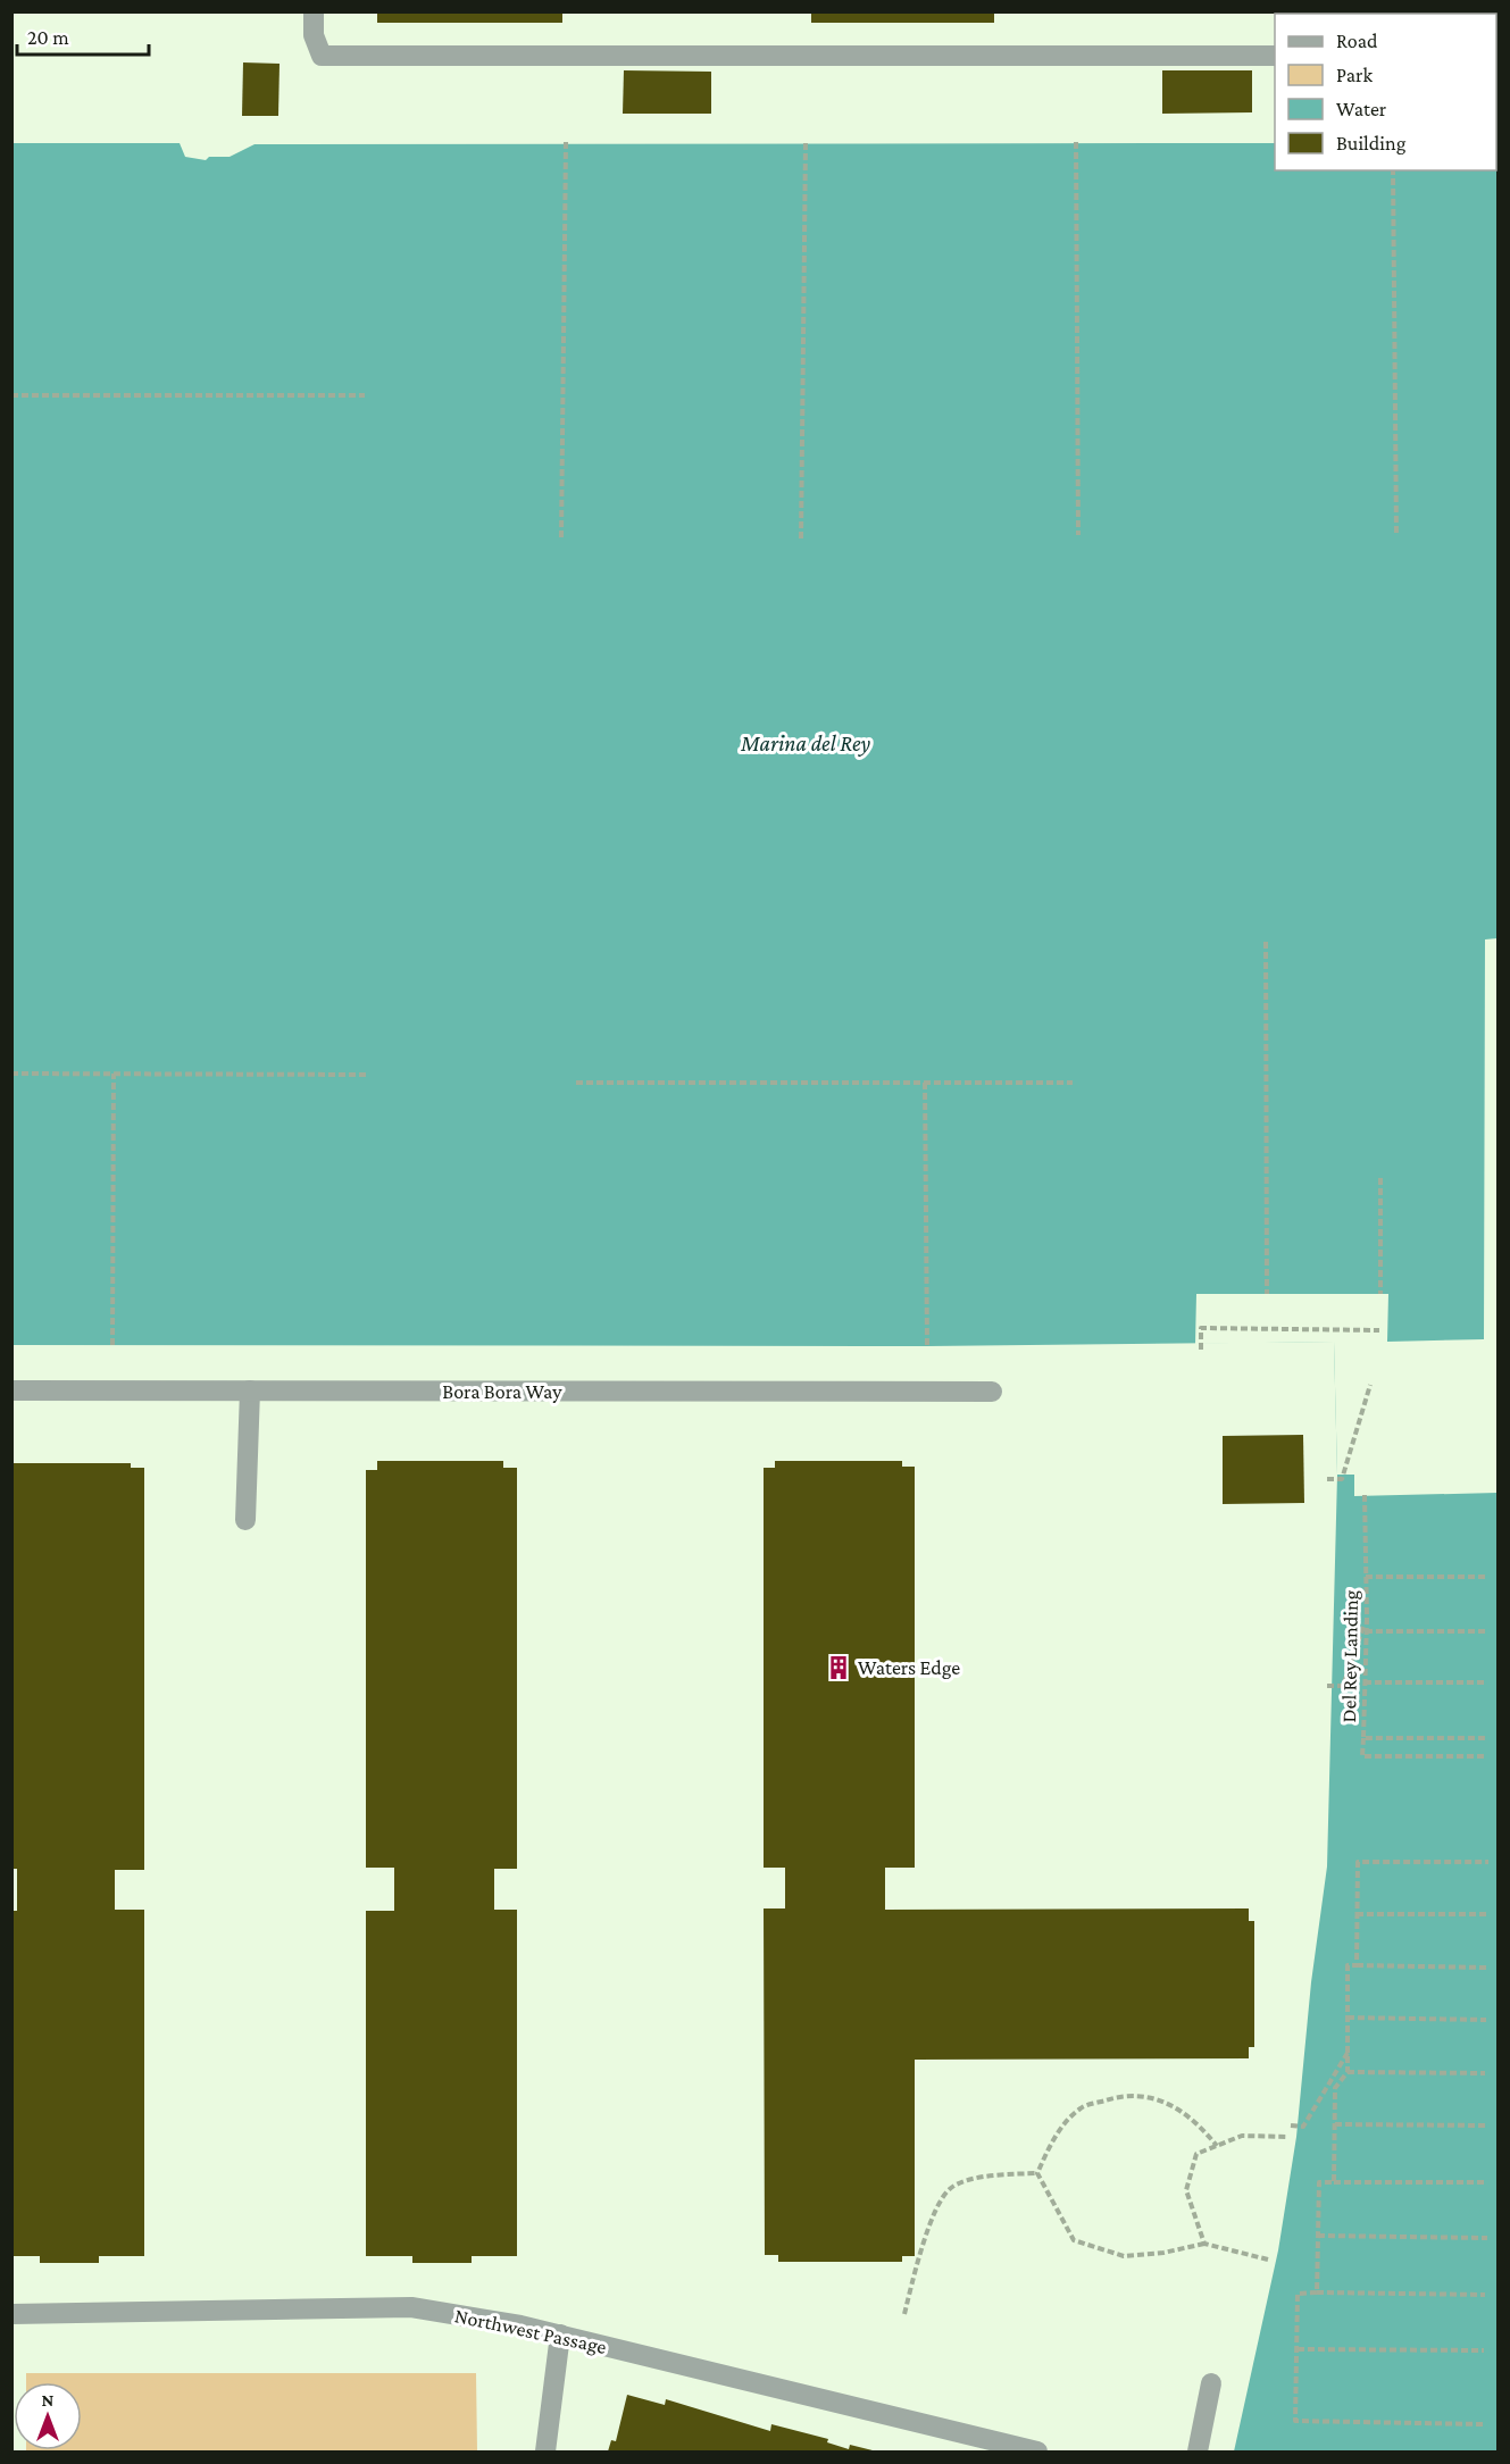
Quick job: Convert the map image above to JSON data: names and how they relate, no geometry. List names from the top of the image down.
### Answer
{
  "streets": {
    "street": ["Bora Bora Way", "Northwest Passage"],
    "path": ["Del Rey Landing"]
  },
  "water": ["Marina del Rey"],
  "places": {
    "building": ["Waters Edge"]
  },
  "legend": [
    "Road",
    "Park",
    "Water",
    "Building"
  ],
  "scale_bar": "20 m",
  "north": "top"
}
